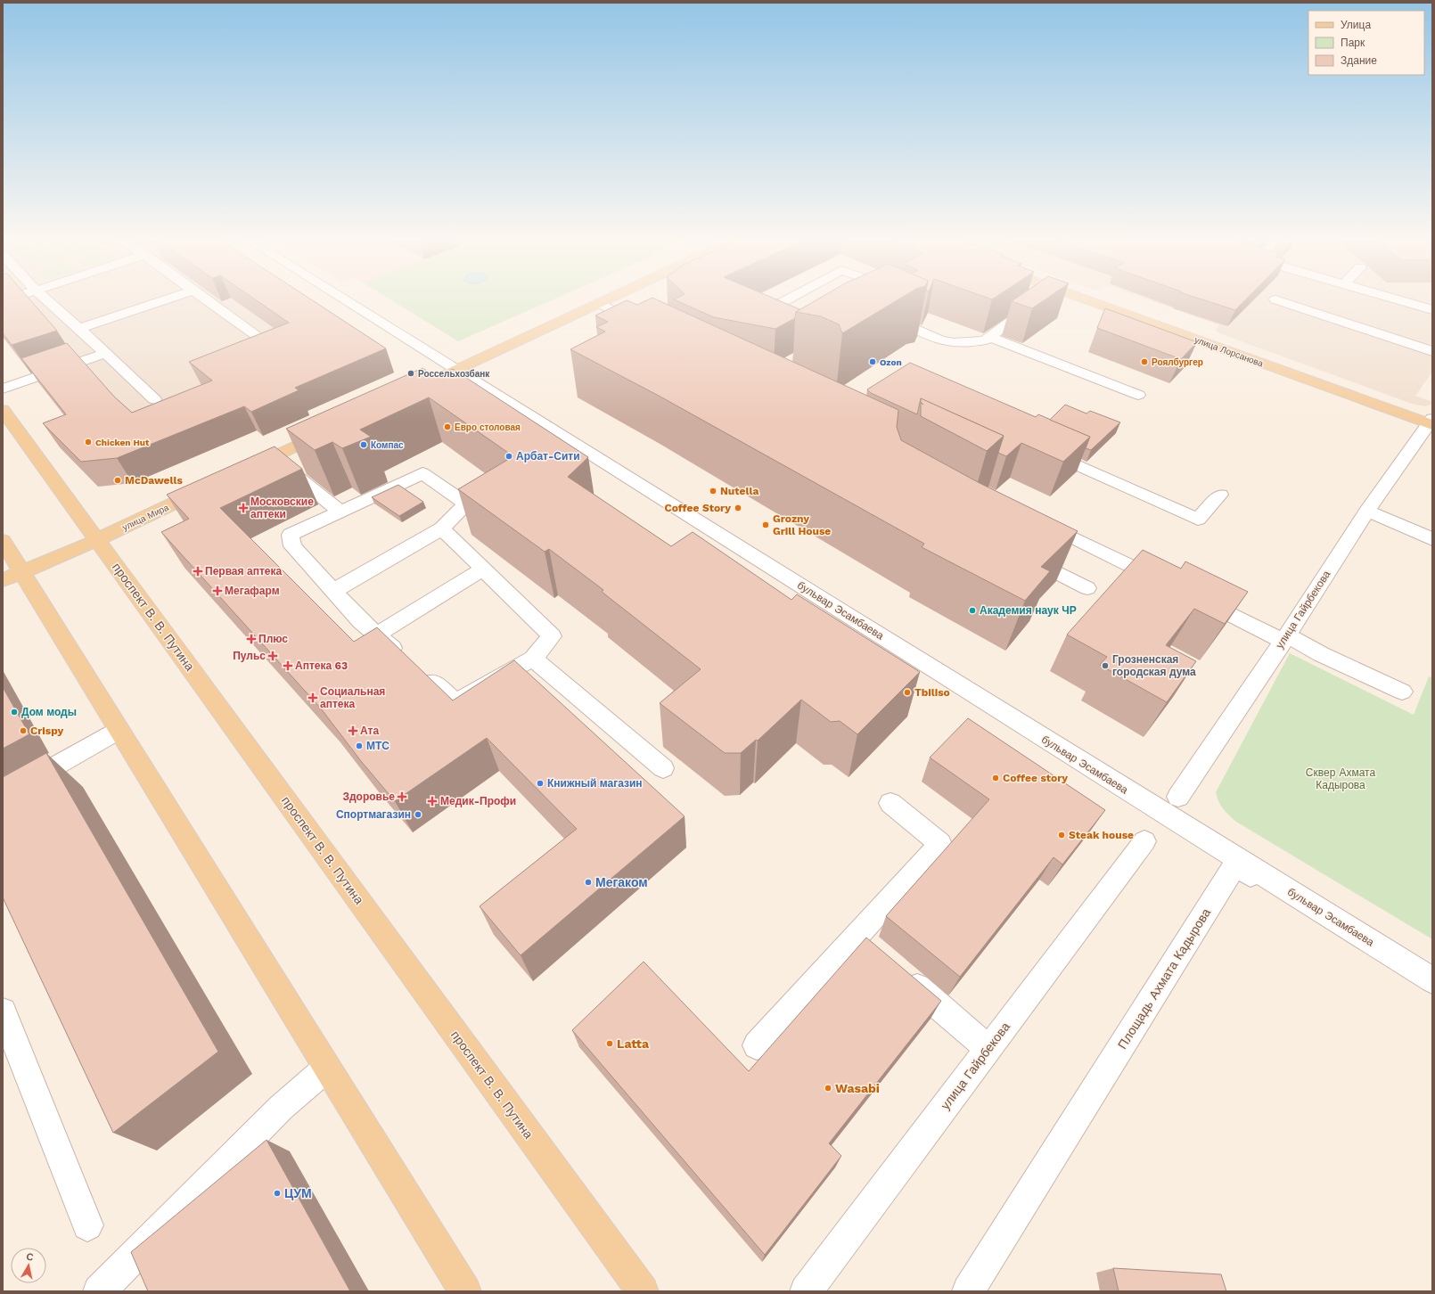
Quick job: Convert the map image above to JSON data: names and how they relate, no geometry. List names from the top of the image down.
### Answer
{
  "streets": {
    "main road": ["улица Лорсанова", "улица Мира", "проспект В. В. Путина"],
    "street": ["улица Гайрбекова", "бульвар Эсамбаева", "Площадь Ахмата Кадырова"]
  },
  "crossings": [
    ["улица Лорсанова", "улица Гайрбекова"],
    ["улица Мира", "проспект В. В. Путина"]
  ],
  "parks": ["Сквер Ахмата Кадырова"],
  "places": {
    "other": [
      "Ozon",
      "Роялбургер",
      "Россельхозбанк",
      "Евро столовая",
      "Chicken Hut",
      "Компас",
      "Арбат-Сити",
      "McDawells",
      "Nutella",
      "Coffee Story",
      "Grozny Grill House",
      "Академия наук ЧР",
      "Грозненская городская дума",
      "Tbiliso",
      "Дом моды",
      "Crispy",
      "МТС",
      "Coffee story",
      "Книжный магазин",
      "Спортмагазин",
      "Steak house",
      "Мегаком",
      "Latta",
      "Wasabi",
      "ЦУМ"
    ],
    "health": [
      "Московские аптеки",
      "Первая аптека",
      "Мегафарм",
      "Плюс",
      "Пульс",
      "Аптека 63",
      "Социальная аптека",
      "Ата",
      "Здоровье",
      "Медик-Профи"
    ]
  },
  "legend": ["Улица", "Парк", "Здание"],
  "north": "top"
}
